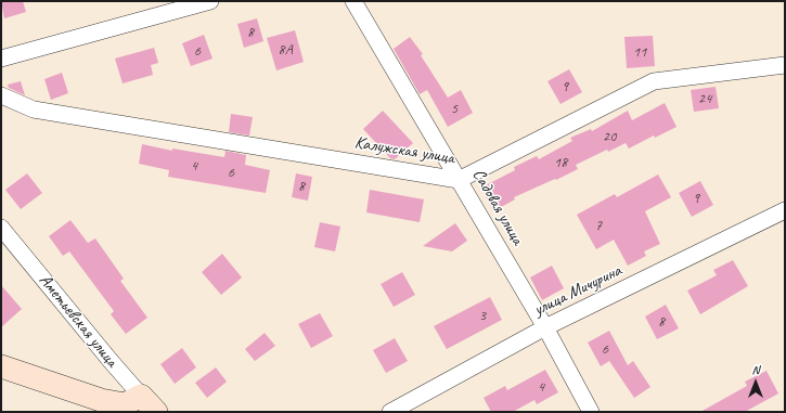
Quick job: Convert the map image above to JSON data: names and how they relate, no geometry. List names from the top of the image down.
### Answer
{
  "streets": {
    "street": [
      "Калужская улица",
      "Садовая улица",
      "улица Мичурина",
      "Аметьевская улица"
    ]
  },
  "crossings": [
    ["Калужская улица", "Садовая улица"],
    ["Садовая улица", "улица Мичурина"]
  ],
  "house_numbers": [
    "8",
    "8А",
    "6",
    "11",
    "9",
    "24",
    "5",
    "20",
    "18",
    "4",
    "6",
    "8",
    "9",
    "7",
    "3",
    "8",
    "6",
    "4"
  ],
  "north": "top"
}
